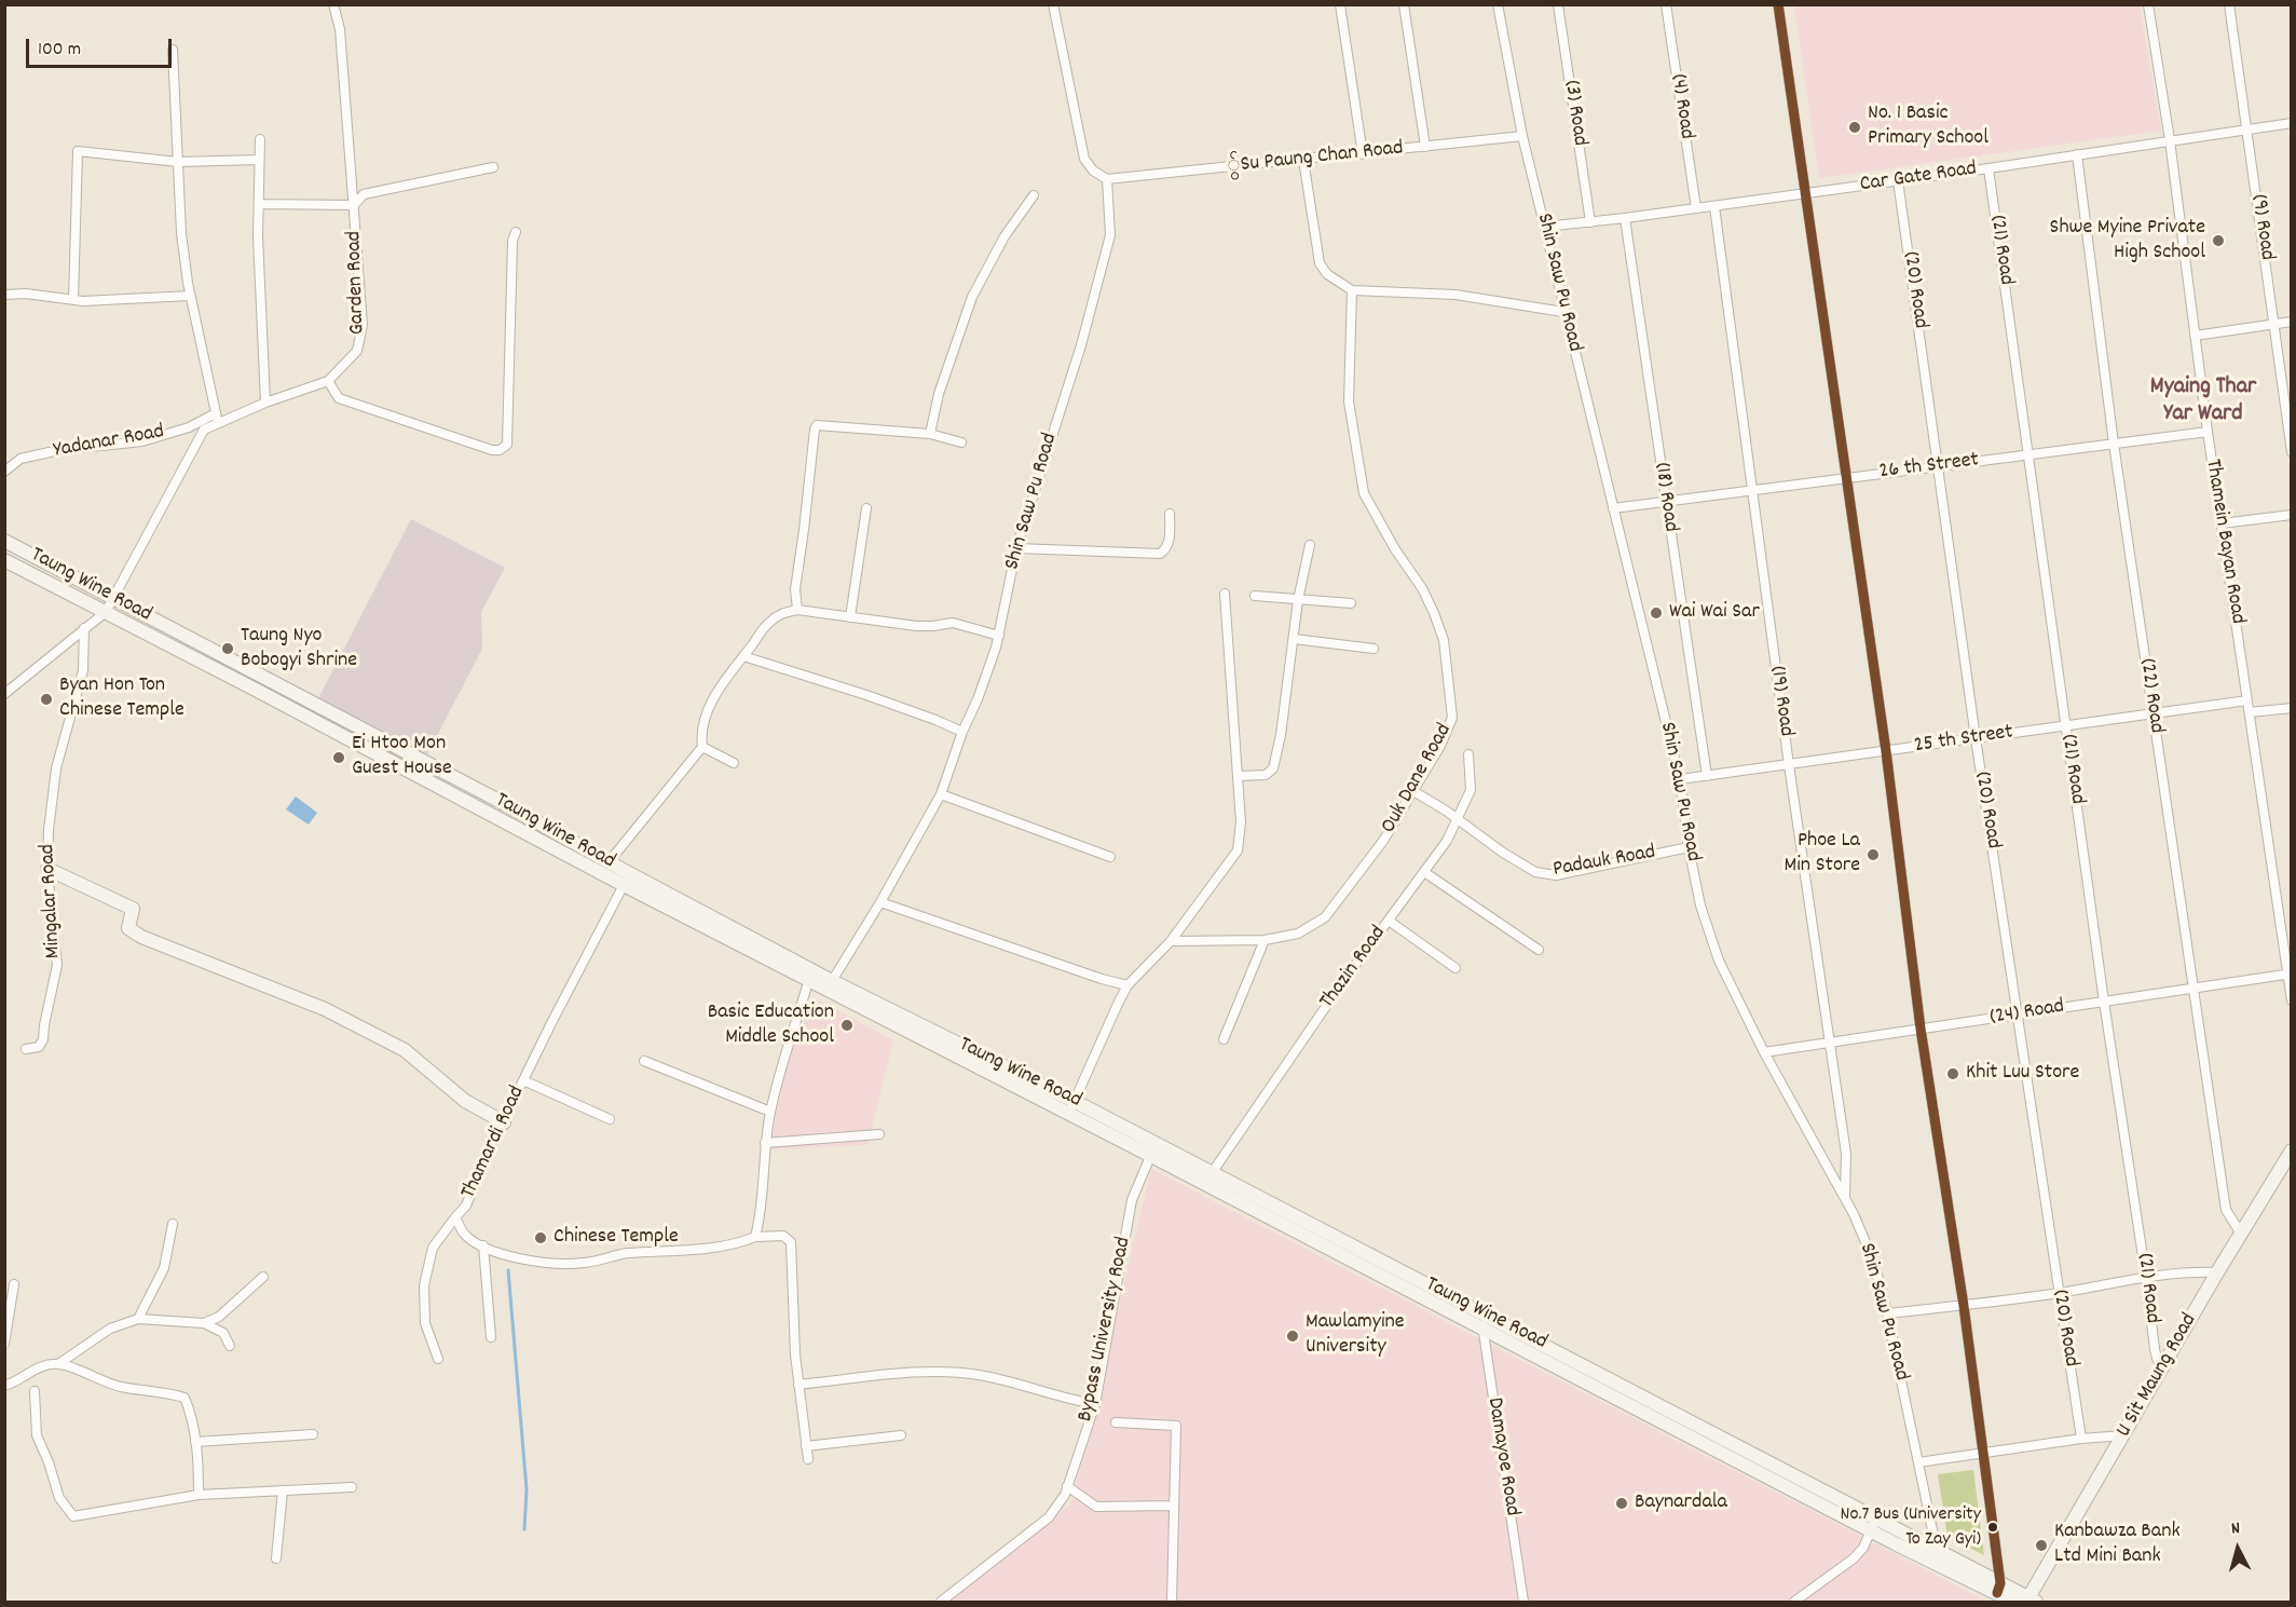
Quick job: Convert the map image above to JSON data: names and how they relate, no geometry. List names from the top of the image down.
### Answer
{
  "streets": {
    "main road": ["Taung Wine Road", "U Sit Maung Road"],
    "street": [
      "(4) Road",
      "(3) Road",
      "်ွSu Paung Chan Road",
      "Car Gate Road",
      "(9) Road",
      "(21) Road",
      "Garden Road",
      "Shin Saw Pu Road",
      "(20) Road",
      "Yadanar Road",
      "26 th Street",
      "(18) Road",
      "Thamein Bayan Road",
      "(22) Road",
      "(19) Road",
      "25 th Street",
      "Ouk Dane Road",
      "Padauk Road",
      "Mingalar Road",
      "Thazin Road",
      "(24) Road",
      "Thamardi Road",
      "Bypass University Road",
      "Damayoe Road"
    ]
  },
  "crossings": [
    ["(4) Road", "Car Gate Road"],
    ["(3) Road", "Car Gate Road"],
    ["်ွSu Paung Chan Road", "Shin Saw Pu Road"],
    ["Car Gate Road", "(9) Road"],
    ["Car Gate Road", "(21) Road"],
    ["Car Gate Road", "Shin Saw Pu Road"],
    ["Car Gate Road", "(20) Road"],
    ["Car Gate Road", "(18) Road"],
    ["Car Gate Road", "Thamein Bayan Road"],
    ["Car Gate Road", "(22) Road"],
    ["Car Gate Road", "(19) Road"],
    ["(21) Road", "26 th Street"],
    ["(21) Road", "25 th Street"],
    ["(21) Road", "(24) Road"],
    ["(21) Road", "U Sit Maung Road"],
    ["Garden Road", "Yadanar Road"],
    ["Garden Road", "Taung Wine Road"],
    ["Shin Saw Pu Road", "26 th Street"],
    ["Shin Saw Pu Road", "Taung Wine Road"],
    ["Shin Saw Pu Road", "(19) Road"],
    ["Shin Saw Pu Road", "25 th Street"],
    ["Shin Saw Pu Road", "Padauk Road"],
    ["Shin Saw Pu Road", "(24) Road"],
    ["(20) Road", "26 th Street"],
    ["(20) Road", "25 th Street"],
    ["(20) Road", "(24) Road"],
    ["26 th Street", "(18) Road"],
    ["26 th Street", "Thamein Bayan Road"],
    ["26 th Street", "(22) Road"],
    ["26 th Street", "(19) Road"],
    ["(18) Road", "25 th Street"],
    ["Thamein Bayan Road", "25 th Street"],
    ["Thamein Bayan Road", "(24) Road"],
    ["Taung Wine Road", "Thazin Road"],
    ["Taung Wine Road", "Thamardi Road"],
    ["Taung Wine Road", "Bypass University Road"],
    ["Taung Wine Road", "U Sit Maung Road"],
    ["Taung Wine Road", "Damayoe Road"],
    ["(22) Road", "25 th Street"],
    ["(22) Road", "(24) Road"],
    ["(22) Road", "U Sit Maung Road"],
    ["(19) Road", "25 th Street"],
    ["(19) Road", "(24) Road"],
    ["Ouk Dane Road", "Padauk Road"],
    ["Padauk Road", "Thazin Road"]
  ],
  "districts": ["Myaing Thar Yar Ward"],
  "places": [
    "No. 1 Basic Primary School",
    "Shwe Myine Private High School",
    "Wai Wai Sar",
    "Taung Nyo Bobogyi Shrine",
    "Byan Hon Ton Chinese Temple",
    "Ei Htoo Mon Guest House",
    "Phoe La Min Store",
    "Basic Education Middle School",
    "Khit Luu Store",
    "Chinese Temple",
    "Mawlamyine University",
    "Baynardala",
    "No.7 Bus (University To Zay Gyi)",
    "Kanbawza Bank Ltd Mini Bank"
  ],
  "scale_bar": "100 m",
  "north": "top"
}
